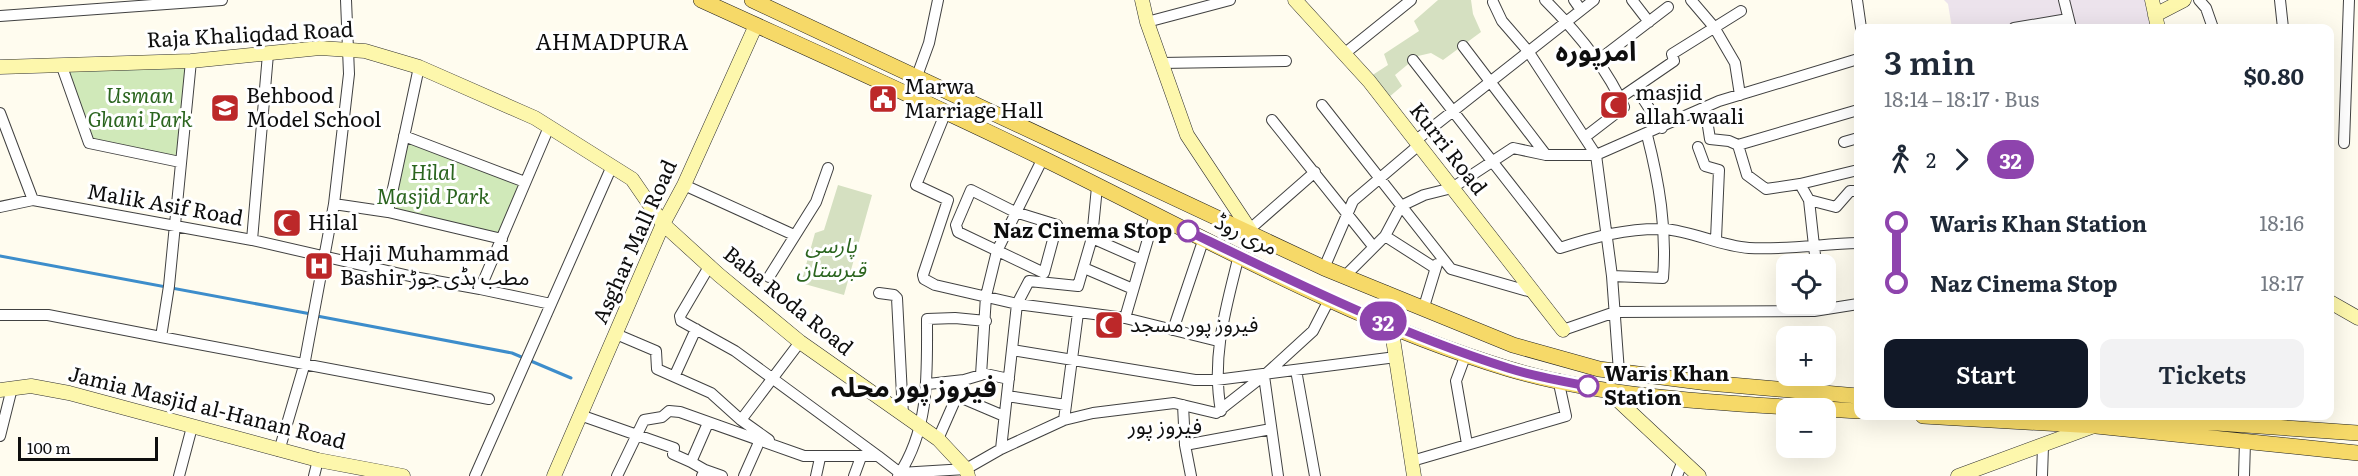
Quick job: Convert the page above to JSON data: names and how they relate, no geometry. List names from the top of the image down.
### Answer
{
  "streets": {
    "main road": ["مری روڈ"],
    "street": [
      "Raja Khaliqdad Road",
      "Kurri Road",
      "Malik Asif Road",
      "Asghar Mall Road",
      "Baba Roda Road",
      "Jamia Masjid al-Hanan Road"
    ]
  },
  "crossings": [
    ["Raja Khaliqdad Road", "Asghar Mall Road"],
    ["Raja Khaliqdad Road", "Baba Roda Road"],
    ["مری روڈ", "Asghar Mall Road"],
    ["Asghar Mall Road", "Baba Roda Road"]
  ],
  "districts": [
    "AHMADPURA",
    "امرپورہ",
    "فیروز پور محلہ",
    "فیروز پور"
  ],
  "parks": ["Usman Ghani Park", "Hilal Masjid Park", "پارسی قبرستان"],
  "places": {
    "public building": ["Marwa Marriage Hall"],
    "mosque": ["masjid allah waali", "Hilal", "فیروز پور مسجد"],
    "school or university": ["Behbood Model School"],
    "other": ["Naz Cinema Stop", "Waris Khan Station"],
    "hospital": ["Haji Muhammad Bashir مطب ہڈی جوڑ"]
  },
  "lines": ["bus line 32"],
  "scale_bar": "100 m",
  "page": {
    "on_map": "32",
    "heading": ["3 min", "18:14 – 18:17 · Bus", "$0.80"],
    "legs": ["2", "32"],
    "list": [
      {
        "name": "Waris Khan Station",
        "value": "18:16"
      },
      {
        "name": "Naz Cinema Stop",
        "value": "18:17"
      }
    ],
    "map_buttons": ["+", "−"],
    "buttons": ["Start", "Tickets"],
    "scale": "100 m"
  }
}
